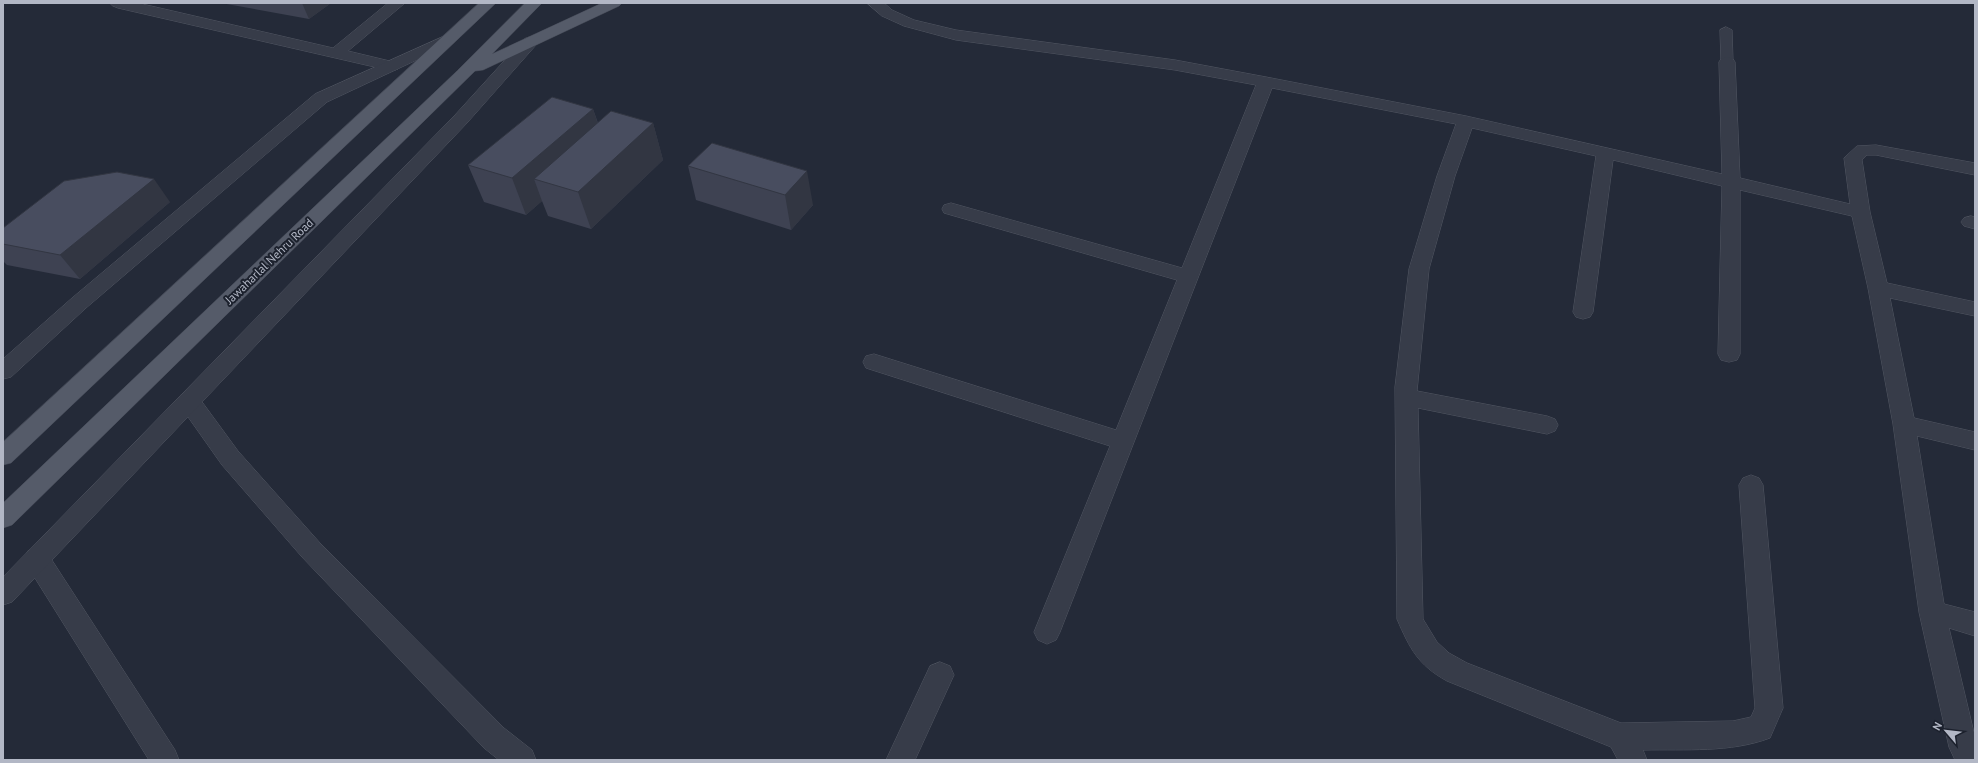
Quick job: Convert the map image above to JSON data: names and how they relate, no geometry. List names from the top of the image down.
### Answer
{
  "streets": {
    "main road": ["Jawaharlal Nehru Road"]
  },
  "north": "top left"
}
